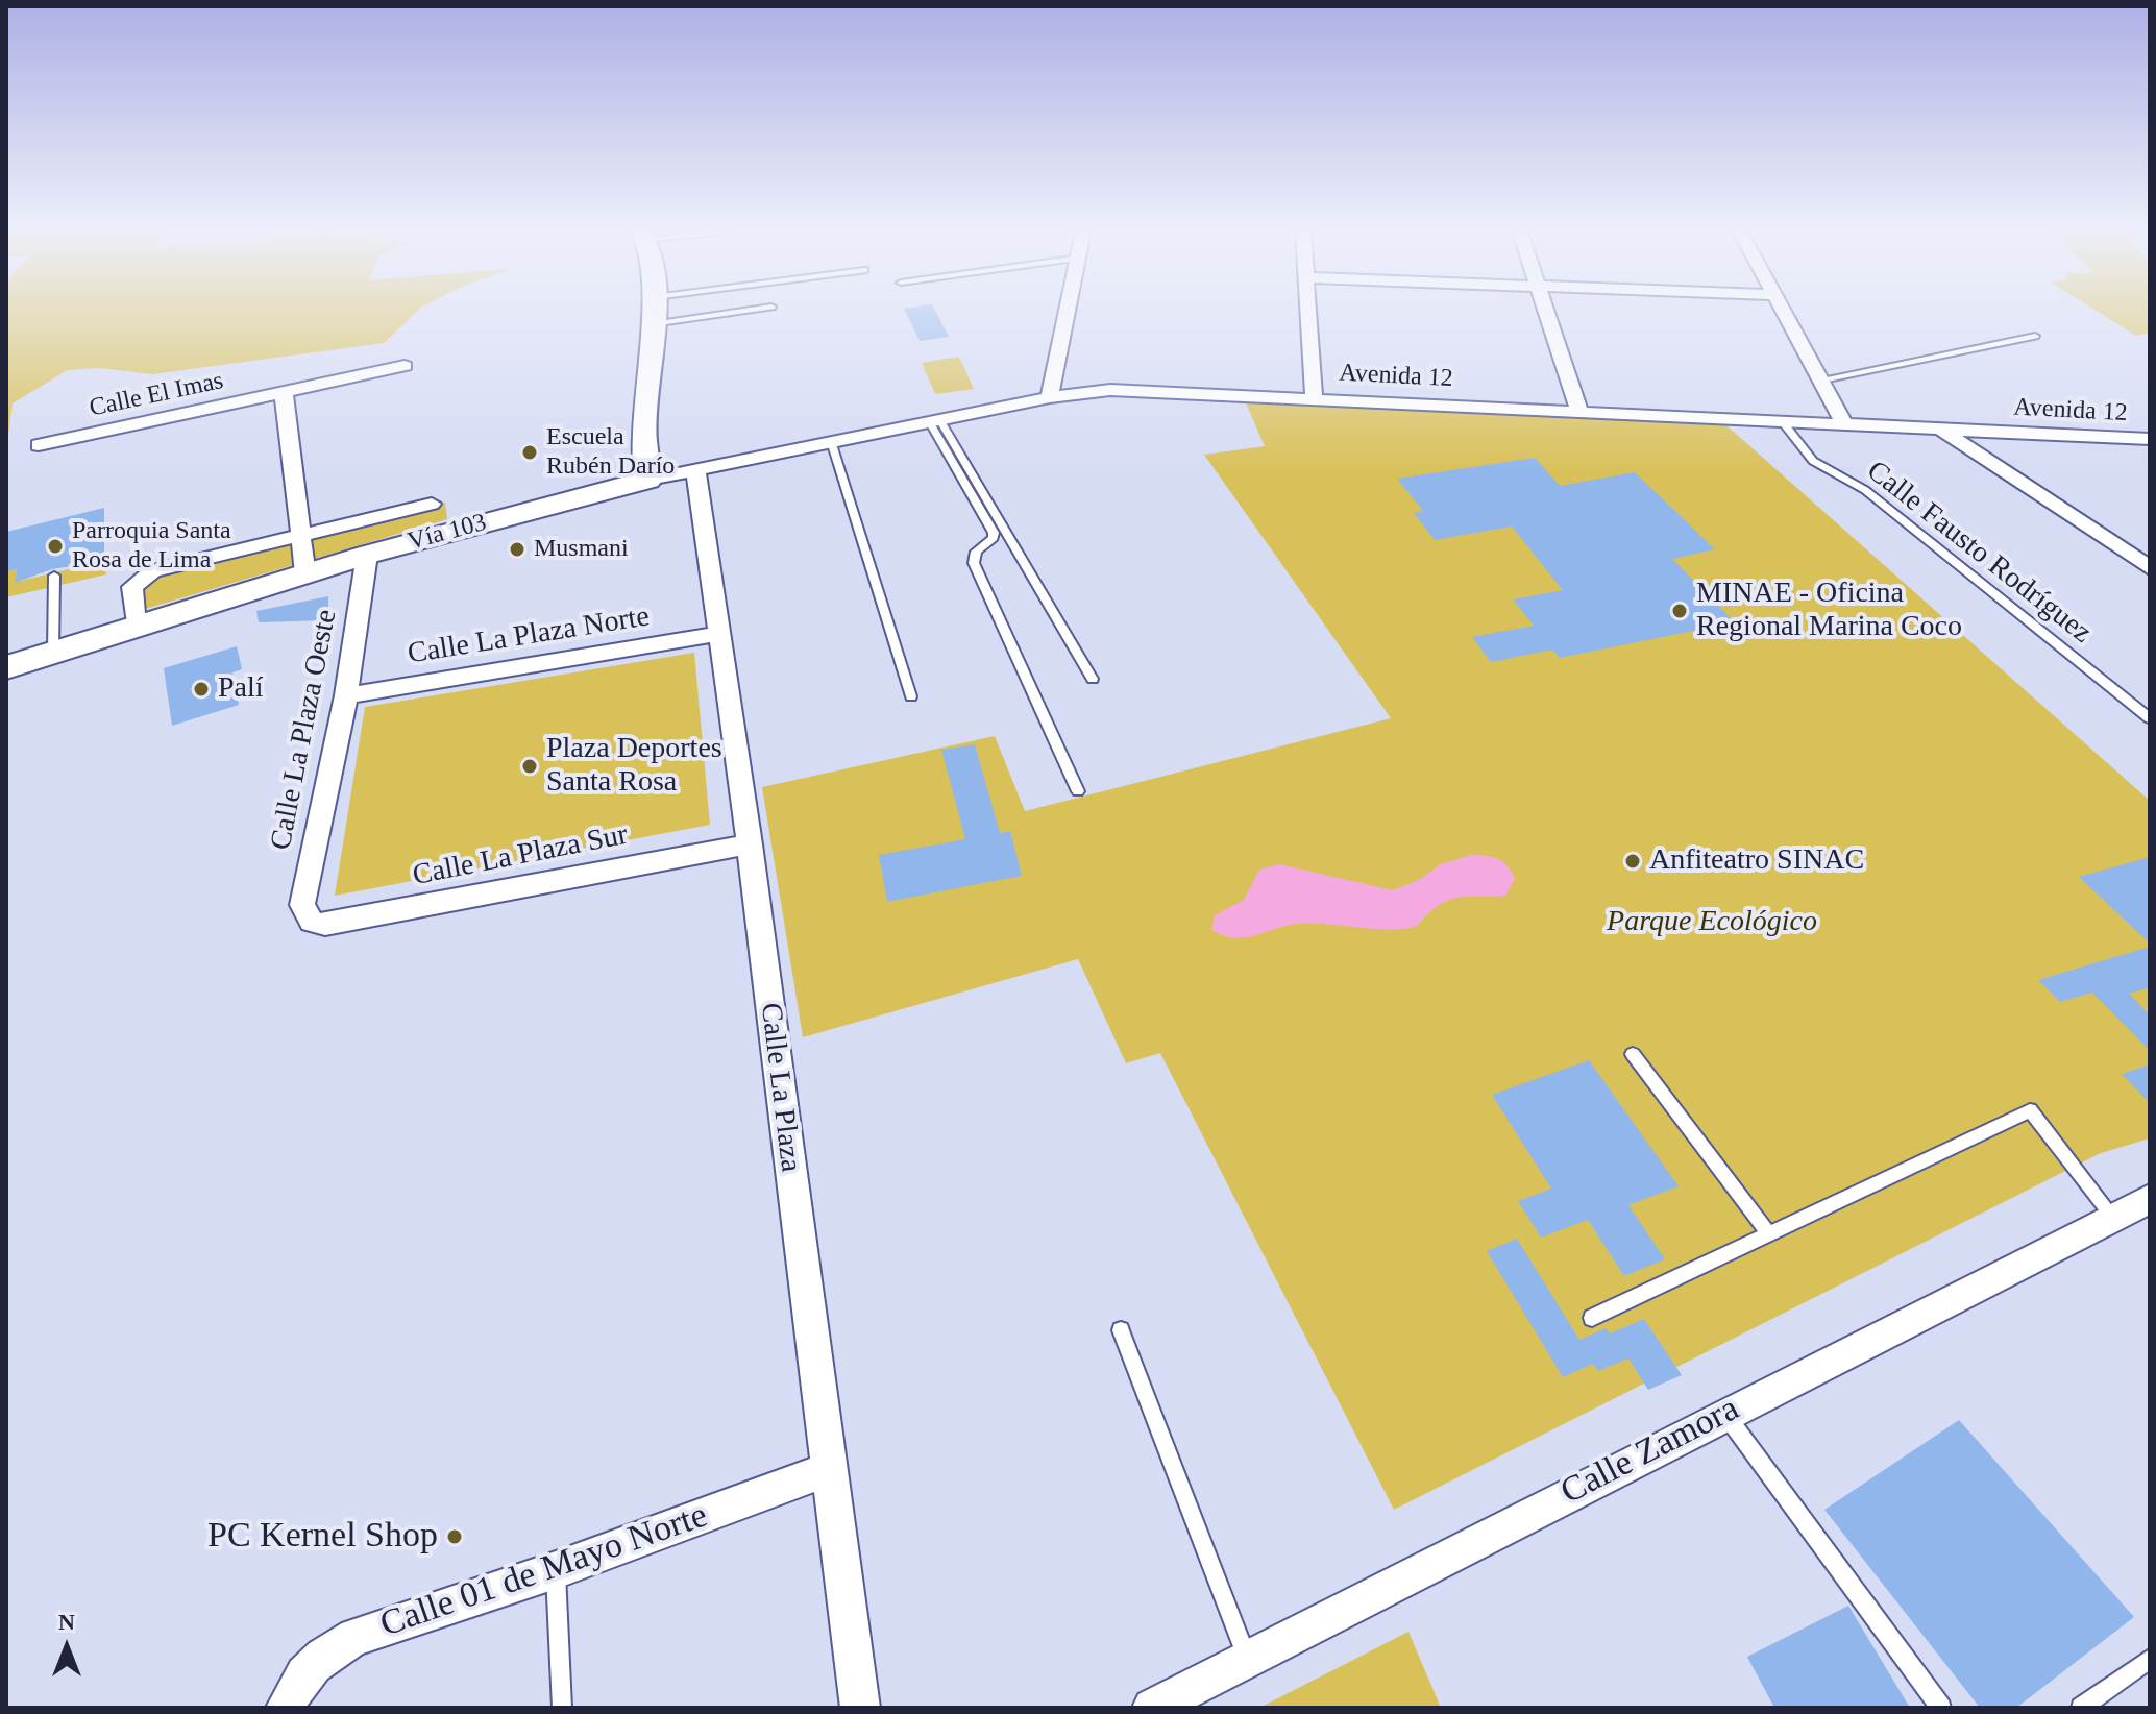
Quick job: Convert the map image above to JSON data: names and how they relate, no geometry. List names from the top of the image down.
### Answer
{
  "streets": {
    "main road": ["Vía 103"],
    "street": [
      "Avenida 12",
      "Calle El Imas",
      "Calle La Plaza Norte",
      "Calle La Plaza Oeste",
      "Calle La Plaza Sur",
      "Calle La Plaza",
      "Calle Zamora",
      "Calle 01 de Mayo Norte"
    ],
    "lane": ["Calle Fausto Rodríguez"]
  },
  "crossings": [
    ["Avenida 12", "Vía 103"],
    ["Avenida 12", "Calle Fausto Rodríguez"],
    ["Avenida 12", "Calle La Plaza"],
    ["Vía 103", "Calle La Plaza Oeste"],
    ["Calle La Plaza Norte", "Calle La Plaza Oeste"],
    ["Calle La Plaza Norte", "Calle La Plaza"],
    ["Calle La Plaza Oeste", "Calle La Plaza Sur"],
    ["Calle La Plaza Sur", "Calle La Plaza"],
    ["Calle La Plaza", "Calle 01 de Mayo Norte"]
  ],
  "parks": ["Parque Ecológico"],
  "places": [
    "Escuela Rubén Darío",
    "Parroquia Santa Rosa de Lima",
    "Musmani",
    "MINAE - Oficina Regional Marina Coco",
    "Palí",
    "Plaza Deportes Santa Rosa",
    "Anfiteatro SINAC",
    "PC Kernel Shop"
  ],
  "north": "top"
}
